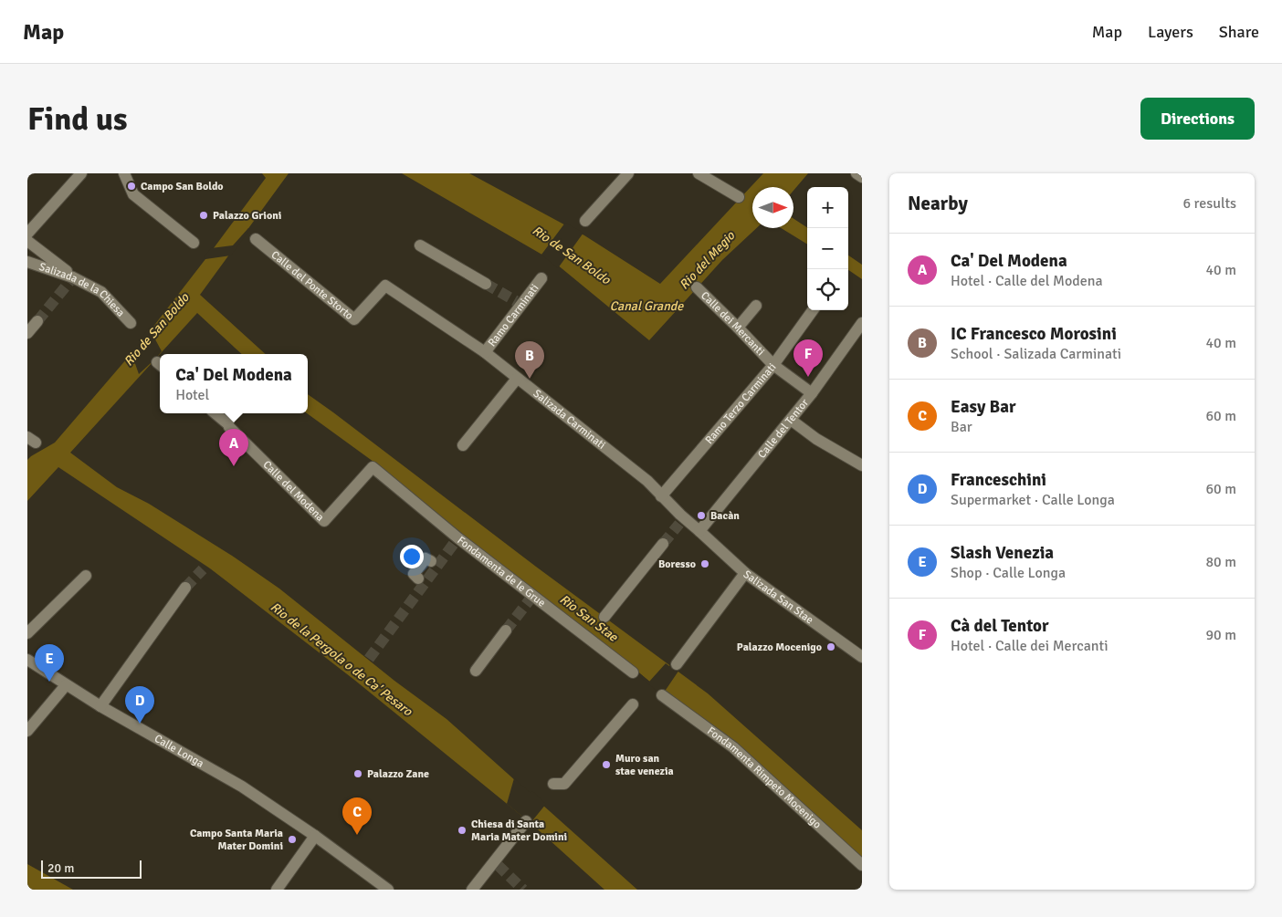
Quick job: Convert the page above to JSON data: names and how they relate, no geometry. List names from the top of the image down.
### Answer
{
  "streets": {
    "street": [
      "Calle del Ponte Storto",
      "Salizada de la Chiesa",
      "Ramo Carminati",
      "Calle dei Mercanti",
      "Ramo Terzo Carminati",
      "Salizada Carminati",
      "Calle del Tentor",
      "Calle del Modena",
      "Fondamenta de le Grue",
      "Salizada San Stae",
      "Calle Longa",
      "Fondamenta Rimpeto Mocenigo"
    ]
  },
  "crossings": [
    ["Calle del Ponte Storto", "Salizada Carminati"],
    ["Ramo Carminati", "Salizada Carminati"],
    ["Calle dei Mercanti", "Ramo Terzo Carminati"],
    ["Calle dei Mercanti", "Calle del Tentor"],
    ["Ramo Terzo Carminati", "Salizada Carminati"],
    ["Salizada Carminati", "Calle del Tentor"],
    ["Salizada Carminati", "Salizada San Stae"],
    ["Calle del Tentor", "Salizada San Stae"],
    ["Calle del Modena", "Fondamenta de le Grue"]
  ],
  "water": [
    "Rio de San Boldo",
    "Rio del Megio",
    "Canal Grande",
    "Rio San Stae",
    "Rio de la Pergola o de Ca' Pesaro"
  ],
  "places": [
    "Campo San Boldo",
    "Palazzo Grioni",
    "Bacàn",
    "Boresso",
    "Palazzo Mocenigo",
    "Muro san stae venezia",
    "Palazzo Zane",
    "Chiesa di Santa Maria Mater Domini",
    "Campo Santa Maria Mater Domini"
  ],
  "scale_bar": "20 m",
  "north": "right",
  "page": {
    "header": "Map",
    "nav": ["Map", "Layers", "Share"],
    "buttons": "Directions",
    "title": "Find us",
    "heading": ["Nearby", "6 results"],
    "map_buttons": ["+", "−"],
    "list": [
      {
        "mark": "A",
        "name": "Ca' Del Modena",
        "note": "Hotel · Calle del Modena",
        "value": "40 m"
      },
      {
        "mark": "B",
        "name": "IC Francesco Morosini",
        "note": "School · Salizada Carminati",
        "value": "40 m"
      },
      {
        "mark": "C",
        "name": "Easy Bar",
        "note": "Bar",
        "value": "60 m"
      },
      {
        "mark": "D",
        "name": "Franceschini",
        "note": "Supermarket · Calle Longa",
        "value": "60 m"
      },
      {
        "mark": "E",
        "name": "Slash Venezia",
        "note": "Shop · Calle Longa",
        "value": "80 m"
      },
      {
        "mark": "F",
        "name": "Cà del Tentor",
        "note": "Hotel · Calle dei Mercanti",
        "value": "90 m"
      }
    ],
    "pins": [
      "F",
      "B",
      "A",
      "E",
      "D",
      "C"
    ],
    "popup": ["Ca' Del Modena", "Hotel"],
    "scale": "20 m"
  }
}
